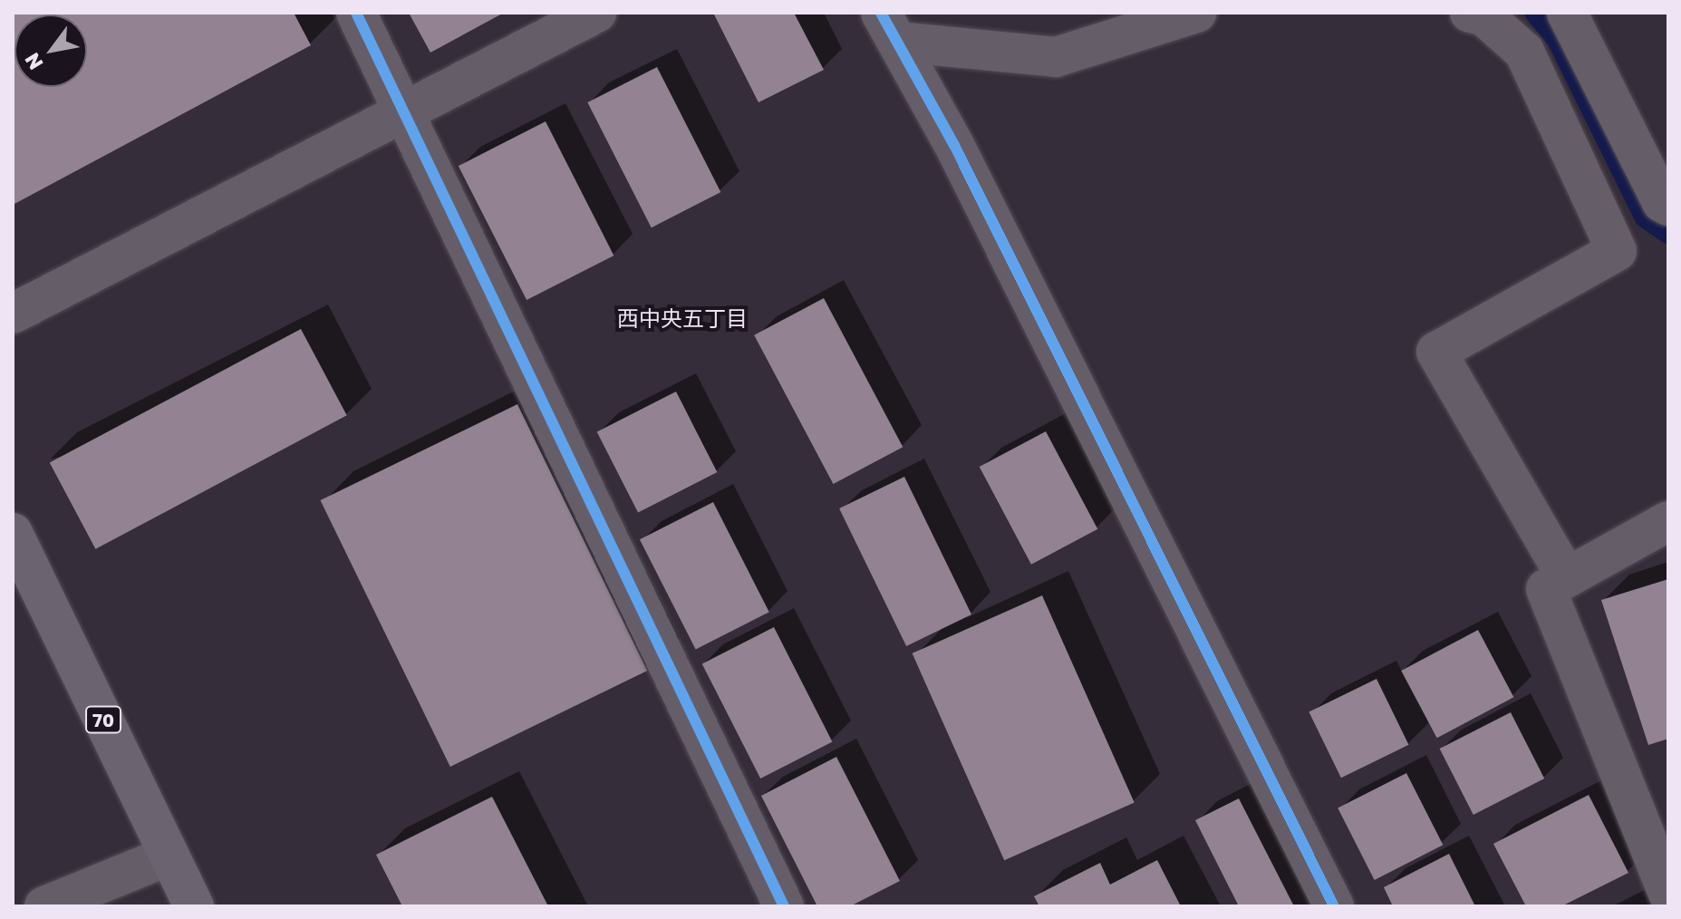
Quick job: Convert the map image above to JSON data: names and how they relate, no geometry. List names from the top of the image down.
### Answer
{
  "streets": {
    "main road": ["70"]
  },
  "districts": ["西中央五丁目"],
  "north": "bottom left"
}
